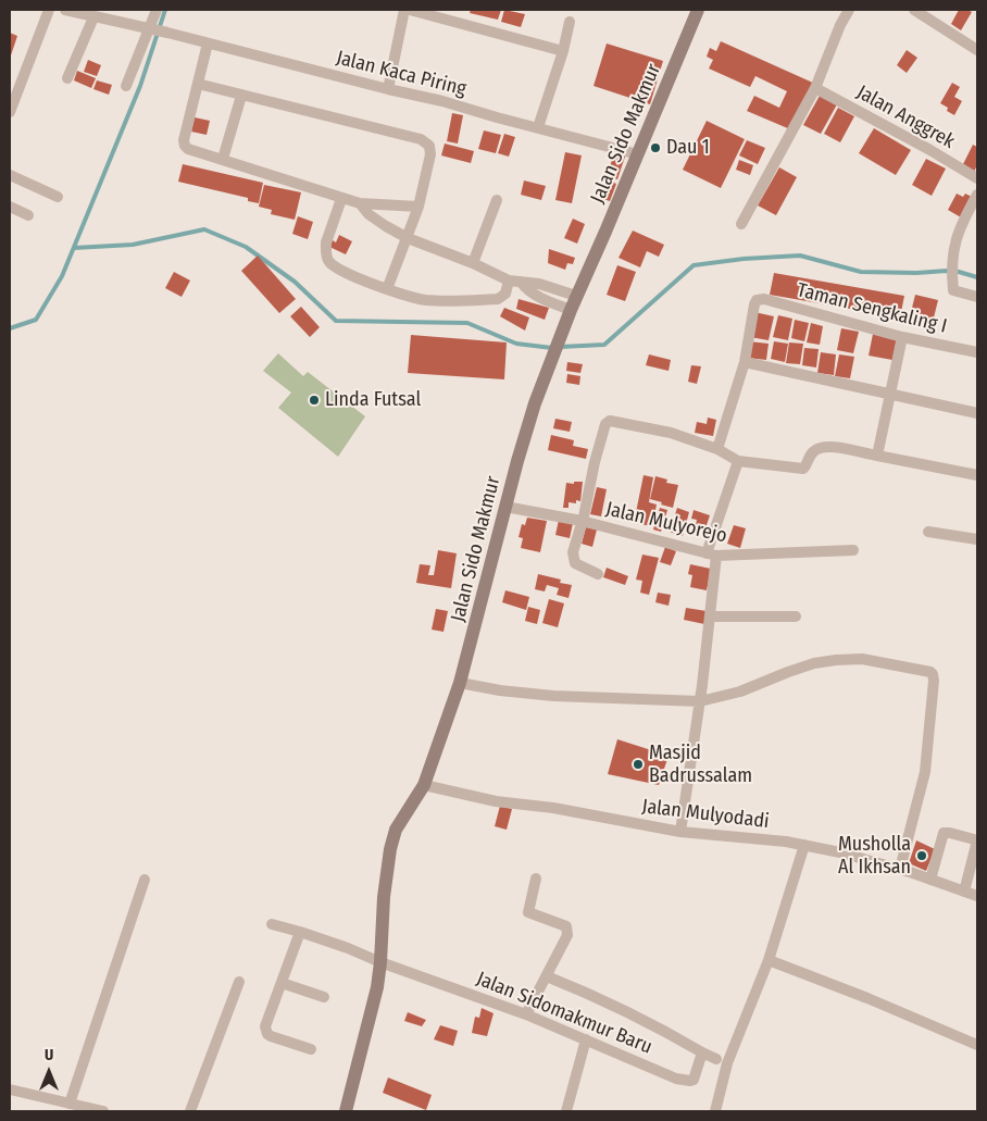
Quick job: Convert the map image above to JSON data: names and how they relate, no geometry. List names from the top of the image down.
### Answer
{
  "streets": {
    "main road": ["Jalan Sido Makmur"],
    "street": [
      "Jalan Kaca Piring",
      "Jalan Anggrek",
      "Taman Sengkaling I",
      "Jalan Mulyorejo",
      "Jalan Mulyodadi",
      "Jalan Sidomakmur Baru"
    ]
  },
  "crossings": [
    ["Jalan Kaca Piring", "Jalan Sido Makmur"],
    ["Jalan Sido Makmur", "Jalan Mulyorejo"],
    ["Jalan Sido Makmur", "Jalan Mulyodadi"],
    ["Jalan Sido Makmur", "Jalan Sidomakmur Baru"]
  ],
  "places": [
    "Dau 1",
    "Linda Futsal",
    "Masjid Badrussalam",
    "Musholla Al Ikhsan"
  ],
  "north": "top"
}
